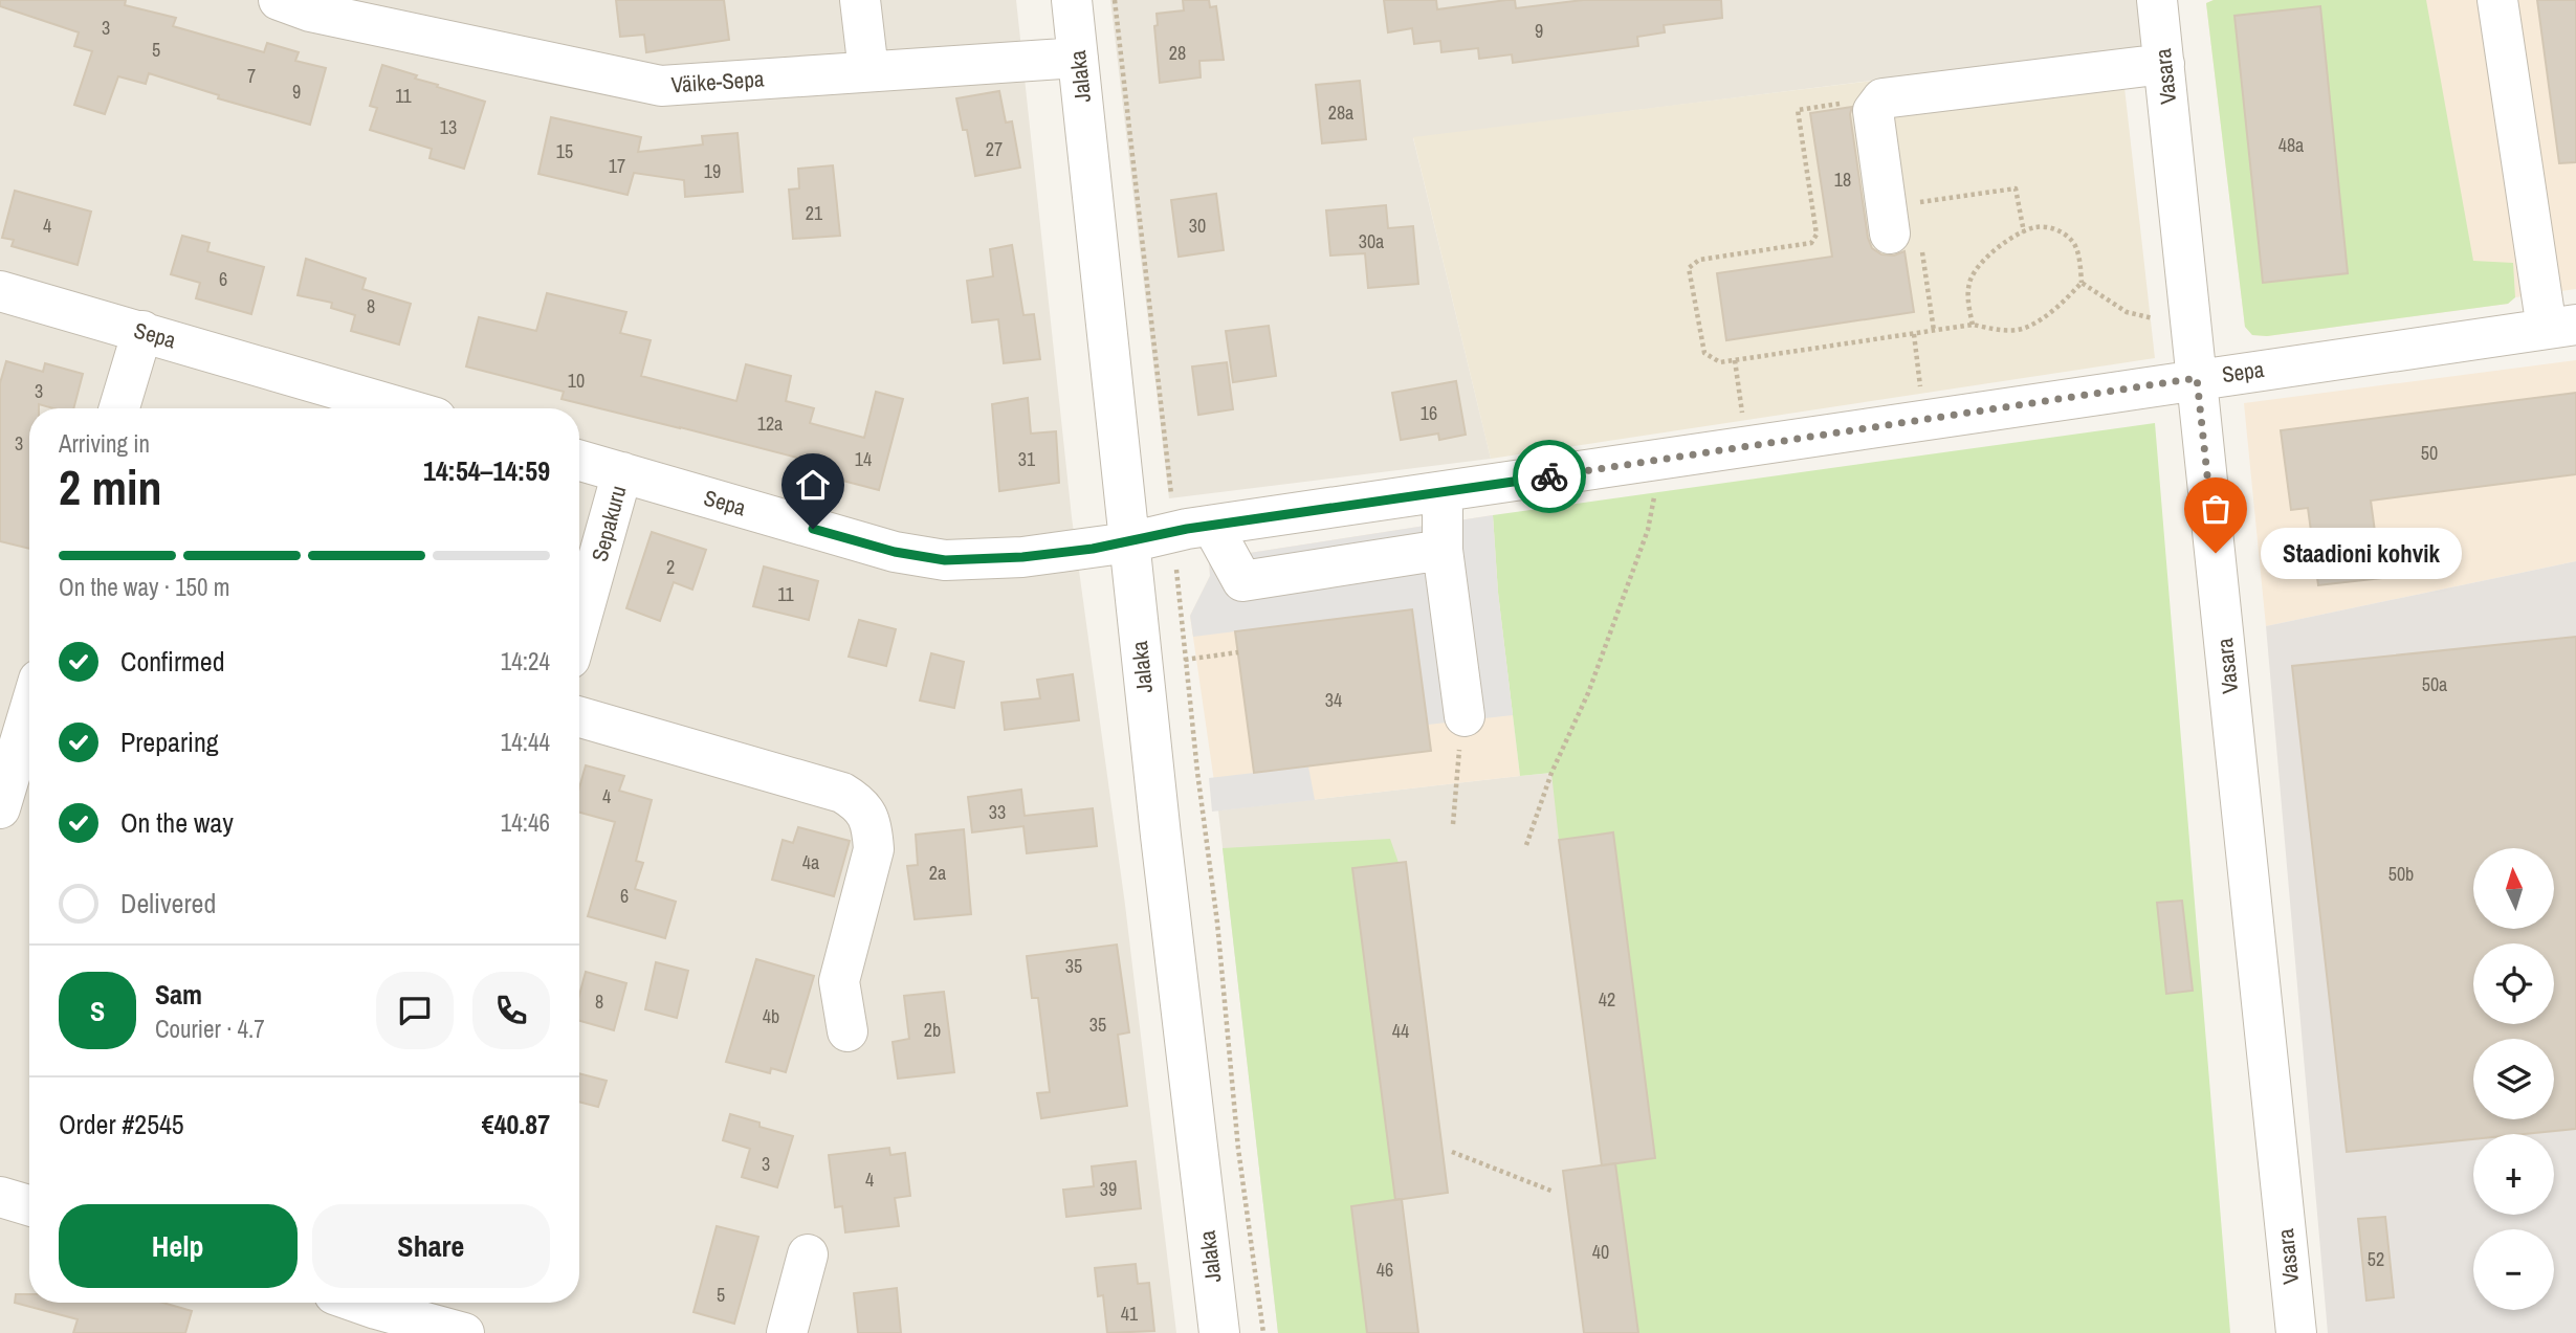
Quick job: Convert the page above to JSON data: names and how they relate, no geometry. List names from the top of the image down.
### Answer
{
  "streets": {
    "street": [
      "Jalaka",
      "Vasara",
      "Väike-Sepa",
      "Sepa",
      "Sepakuru"
    ]
  },
  "crossings": [
    ["Jalaka", "Väike-Sepa"],
    ["Jalaka", "Sepa"],
    ["Vasara", "Sepa"],
    ["Sepa", "Sepakuru"]
  ],
  "places": ["Staadioni kohvik"],
  "house_numbers": [
    "3",
    "9",
    "5",
    "28",
    "7",
    "9",
    "11",
    "28a",
    "13",
    "48a",
    "27",
    "15",
    "17",
    "19",
    "18",
    "21",
    "4",
    "30",
    "30a",
    "6",
    "8",
    "10",
    "3",
    "16",
    "12a",
    "3",
    "50",
    "14",
    "31",
    "2",
    "11",
    "50a",
    "34",
    "4",
    "33",
    "4a",
    "2a",
    "50b",
    "6",
    "35",
    "42",
    "8",
    "4b",
    "35",
    "2b",
    "44",
    "3",
    "4",
    "39",
    "40",
    "52",
    "46",
    "5",
    "41"
  ],
  "north": "top",
  "page": {
    "heading": ["2 min", "Arriving in", "14:54–14:59"],
    "panel": [
      "Sam",
      "Courier · 4.7",
      "Order #2545",
      "€40.87"
    ],
    "bubble": "Staadioni kohvik",
    "bar": "On the way · 150 m",
    "list": [
      ["Confirmed", "14:24"],
      ["Preparing", "14:44"],
      ["On the way", "14:46"],
      "Delivered"
    ],
    "map_buttons": ["+", "−"],
    "round": "S",
    "buttons": ["Help", "Share"]
  }
}
